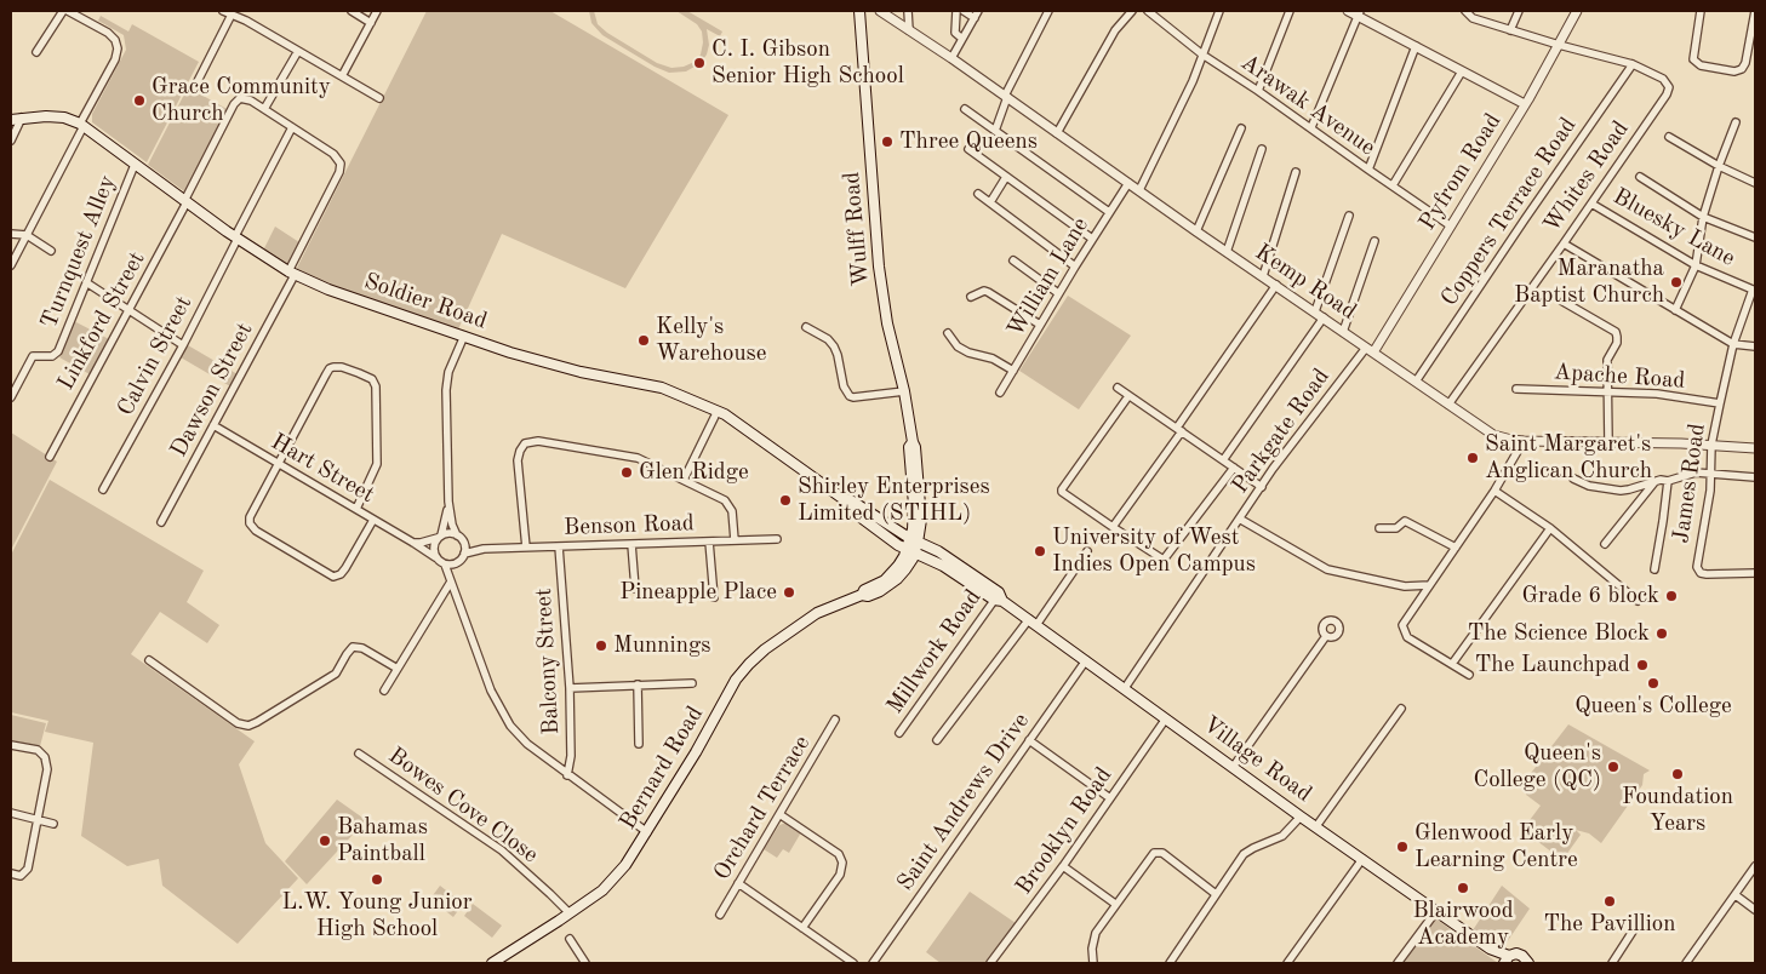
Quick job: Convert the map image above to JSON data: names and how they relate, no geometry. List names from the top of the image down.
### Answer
{
  "streets": {
    "main road": [
      "Wulff Road",
      "Soldier Road",
      "Village Road",
      "Bernard Road"
    ],
    "street": [
      "Arawak Avenue",
      "Pyfrom Road",
      "Whites Road",
      "Coppers Terrace Road",
      "Bluesky Lane",
      "Turnquest Alley",
      "William Lane",
      "Kemp Road",
      "Linkford Street",
      "Calvin Street",
      "Apache Road",
      "Dawson Street",
      "Parkgate Road",
      "Hart Street",
      "James Road",
      "Benson Road",
      "Millwork Road",
      "Balcony Street",
      "Saint Andrews Drive",
      "Bowes Cove Close",
      "Orchard Terrace",
      "Brooklyn Road"
    ]
  },
  "crossings": [
    ["Arawak Avenue", "Pyfrom Road"],
    ["Pyfrom Road", "Kemp Road"],
    ["Pyfrom Road", "Parkgate Road"],
    ["Whites Road", "Coppers Terrace Road"],
    ["Whites Road", "Bluesky Lane"],
    ["Whites Road", "Kemp Road"],
    ["Coppers Terrace Road", "Kemp Road"],
    ["Bluesky Lane", "James Road"],
    ["Wulff Road", "Soldier Road"],
    ["Wulff Road", "Village Road"],
    ["Wulff Road", "Bernard Road"],
    ["Turnquest Alley", "Soldier Road"],
    ["William Lane", "Kemp Road"],
    ["Kemp Road", "Parkgate Road"],
    ["Kemp Road", "James Road"],
    ["Soldier Road", "Linkford Street"],
    ["Soldier Road", "Calvin Street"],
    ["Soldier Road", "Dawson Street"],
    ["Soldier Road", "Village Road"],
    ["Soldier Road", "Bernard Road"],
    ["Linkford Street", "Calvin Street"],
    ["Linkford Street", "Dawson Street"],
    ["Calvin Street", "Dawson Street"],
    ["Apache Road", "James Road"],
    ["Dawson Street", "Hart Street"],
    ["Parkgate Road", "Village Road"],
    ["Benson Road", "Balcony Street"],
    ["Millwork Road", "Village Road"],
    ["Village Road", "Bernard Road"],
    ["Village Road", "Saint Andrews Drive"],
    ["Village Road", "Brooklyn Road"],
    ["Bernard Road", "Bowes Cove Close"]
  ],
  "places": [
    "C. I. Gibson Senior High School",
    "Grace Community Church",
    "Three Queens",
    "Maranatha Baptist Church",
    "Kelly's Warehouse",
    "Saint Margaret's Anglican Church",
    "Glen Ridge",
    "Shirley Enterprises Limited (STIHL)",
    "University of West Indies Open Campus",
    "Pineapple Place",
    "Grade 6 block",
    "The Science Block",
    "Munnings",
    "The Launchpad",
    "Queen's College",
    "Queen's College (QC)",
    "Foundation Years",
    "Bahamas Paintball",
    "Glenwood Early Learning Centre",
    "L.W. Young Junior High School",
    "Blairwood Academy",
    "The Pavillion"
  ]
}
